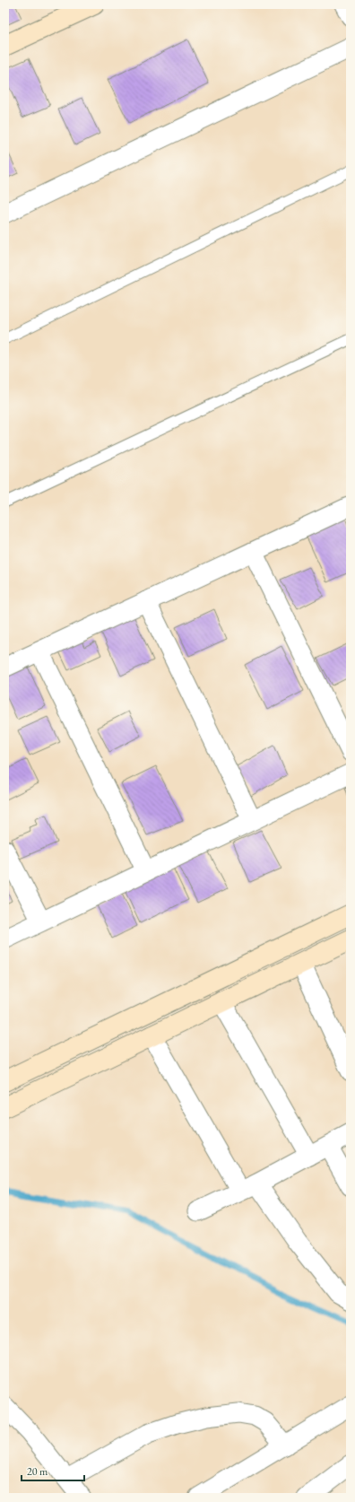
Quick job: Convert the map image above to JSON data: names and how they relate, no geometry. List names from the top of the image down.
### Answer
{
  "scale_bar": "20 m"
}
